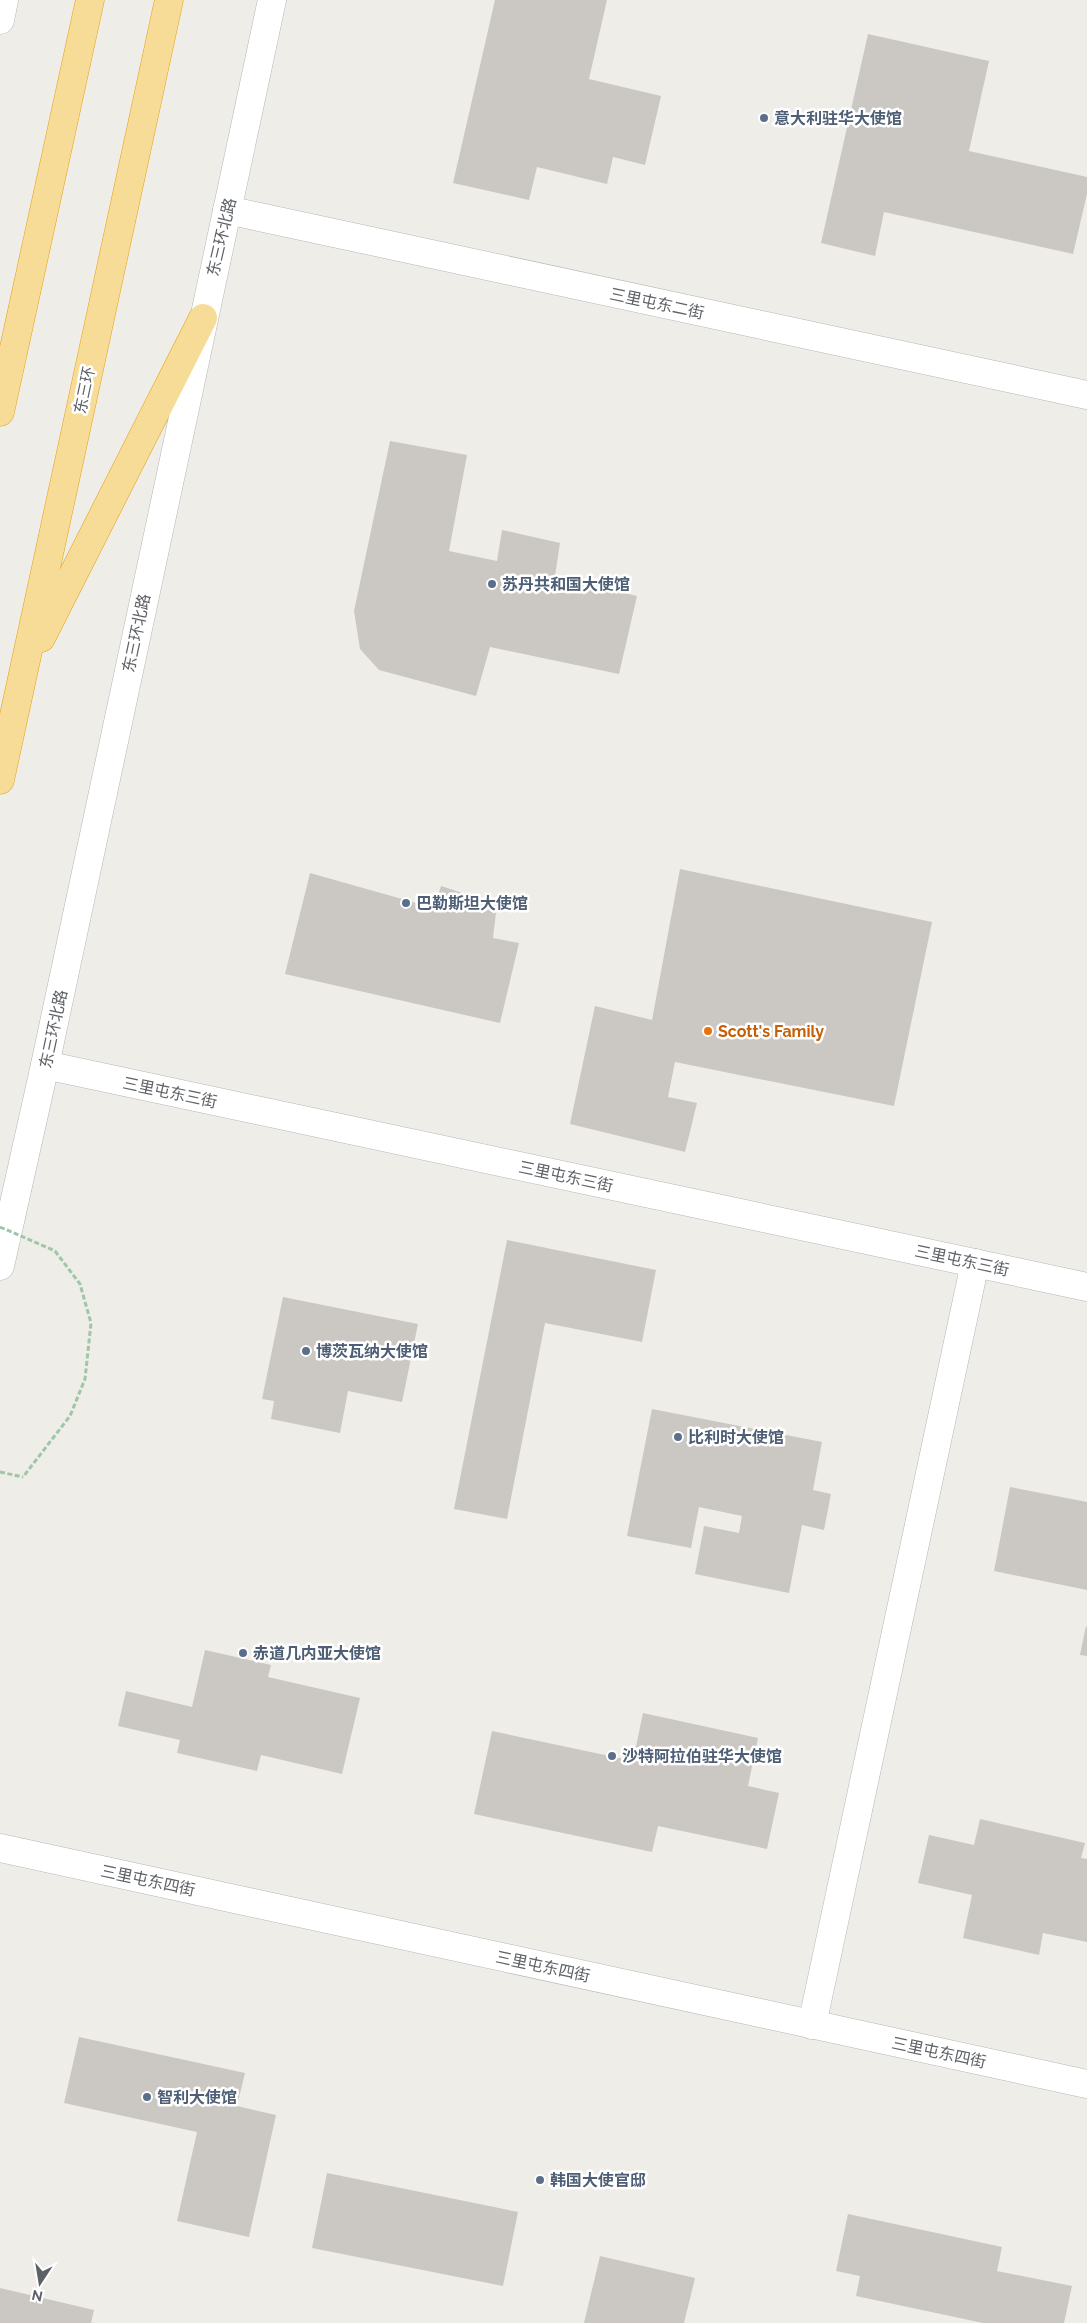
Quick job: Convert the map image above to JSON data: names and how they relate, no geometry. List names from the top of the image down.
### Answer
{
  "streets": {
    "highway": ["东三环"],
    "street": [
      "东三环北路",
      "三里屯东二街",
      "三里屯东三街",
      "三里屯东四街"
    ]
  },
  "crossings": [
    ["东三环北路", "三里屯东二街"],
    ["东三环北路", "三里屯东三街"]
  ],
  "places": [
    "意大利驻华大使馆",
    "苏丹共和国大使馆",
    "巴勒斯坦大使馆",
    "Scott's Family",
    "博茨瓦纳大使馆",
    "比利时大使馆",
    "赤道几内亚大使馆",
    "沙特阿拉伯驻华大使馆",
    "智利大使馆",
    "韩国大使官邸"
  ],
  "north": "bottom"
}
